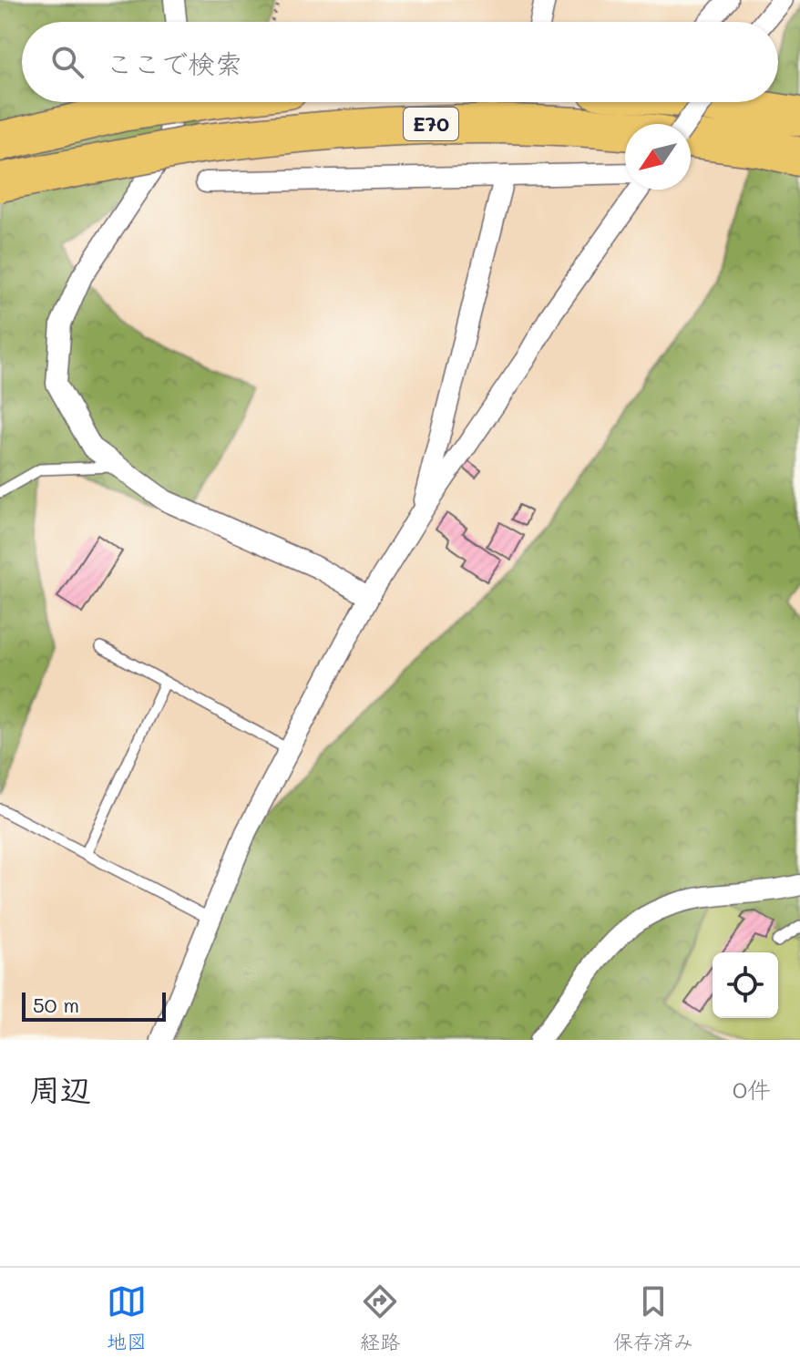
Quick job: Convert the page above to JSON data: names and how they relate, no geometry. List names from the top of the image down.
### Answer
{
  "streets": {
    "highway": ["E70"]
  },
  "scale_bar": "50 m",
  "north": "bottom left",
  "page": {
    "search": "ここで検索",
    "scale": "50 m",
    "heading": ["周辺", "0件"],
    "nav": ["地図", "経路", "保存済み"]
  }
}
